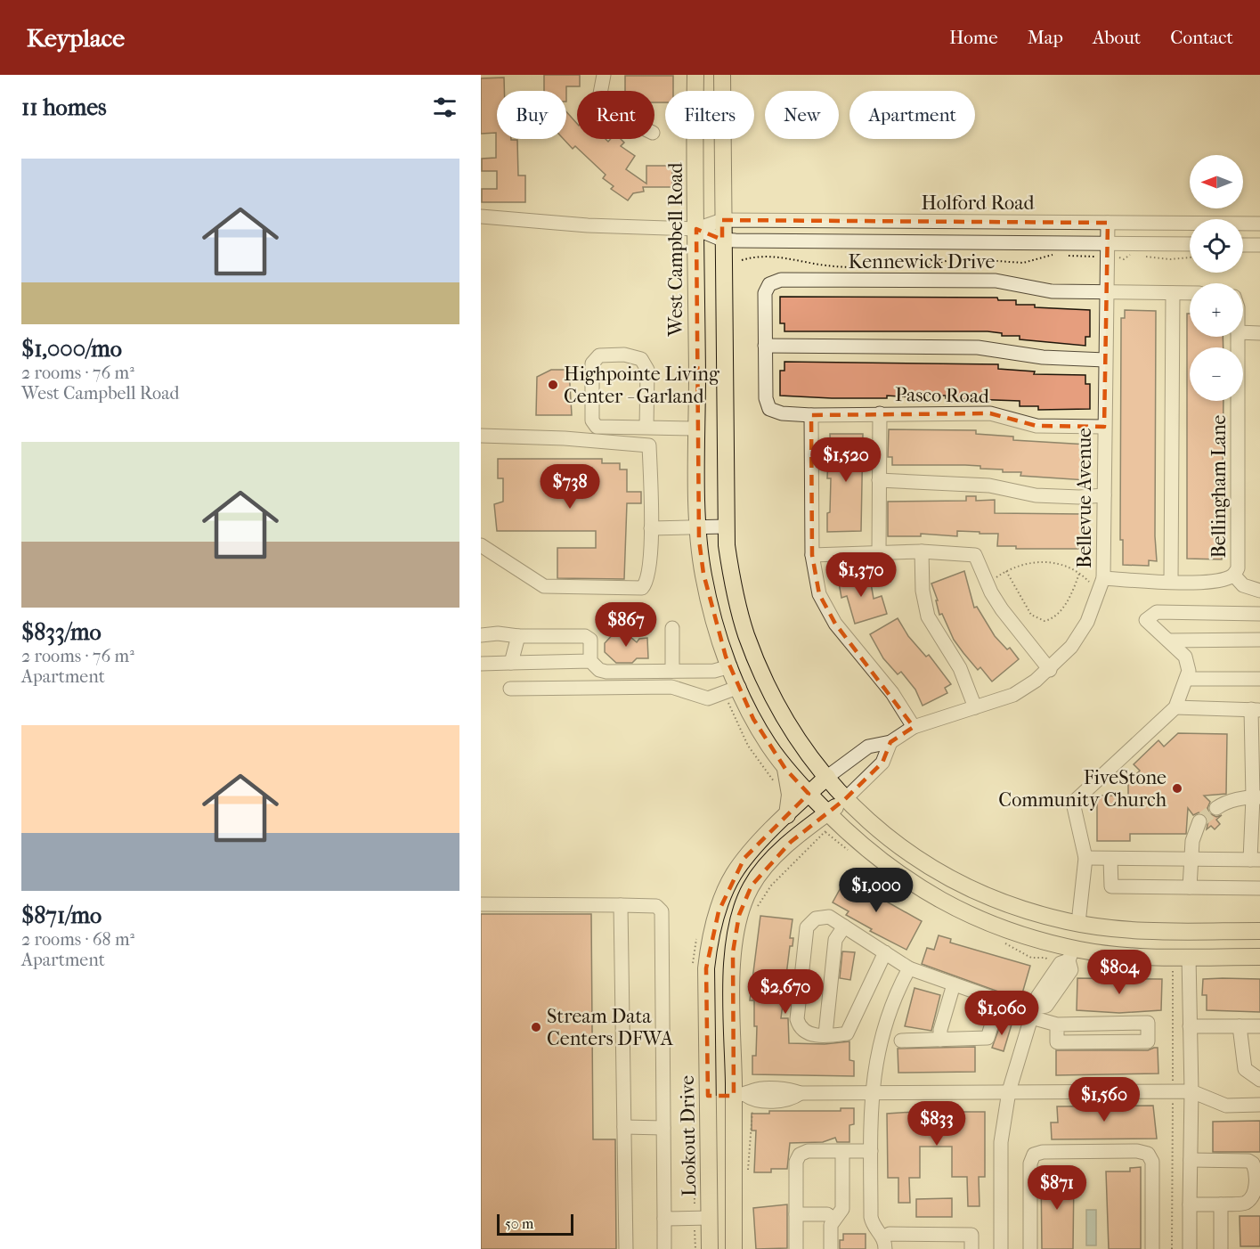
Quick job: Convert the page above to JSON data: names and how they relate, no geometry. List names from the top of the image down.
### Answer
{
  "streets": {
    "main road": ["West Campbell Road", "Lookout Drive"],
    "street": [
      "Holford Road",
      "Kennewick Drive",
      "Pasco Road",
      "Bellingham Lane",
      "Bellevue Avenue"
    ]
  },
  "crossings": [
    ["Holford Road", "West Campbell Road"],
    ["Holford Road", "Bellevue Avenue"],
    ["West Campbell Road", "Lookout Drive"],
    ["Kennewick Drive", "Pasco Road"],
    ["Kennewick Drive", "Bellevue Avenue"],
    ["Pasco Road", "Bellevue Avenue"],
    ["Bellingham Lane", "Bellevue Avenue"],
    ["Bellevue Avenue", "Lookout Drive"]
  ],
  "places": ["Highpointe Living Center - Garland", "FiveStone Community Church", "Stream Data Centers DFWA"],
  "scale_bar": "50 m",
  "north": "left",
  "page": {
    "header": "Keyplace",
    "nav": [
      "Home",
      "Map",
      "About",
      "Contact"
    ],
    "heading": "11 homes",
    "chip": [
      "Buy",
      "Rent",
      "Filters",
      "New",
      "Apartment"
    ],
    "list": [
      {
        "name": "$1,000/mo",
        "note": "2 rooms · 76 m² · West Campbell Road"
      },
      {
        "name": "$833/mo",
        "note": "2 rooms · 76 m² · Apartment"
      },
      {
        "name": "$871/mo",
        "note": "2 rooms · 68 m² · Apartment"
      }
    ],
    "map_buttons": ["+", "−"],
    "price": [
      "$1,520",
      "$738",
      "$1,370",
      "$867",
      "$1,000",
      "$804",
      "$2,670",
      "$1,060",
      "$1,560",
      "$833",
      "$871"
    ],
    "scale": "50 m"
  }
}
